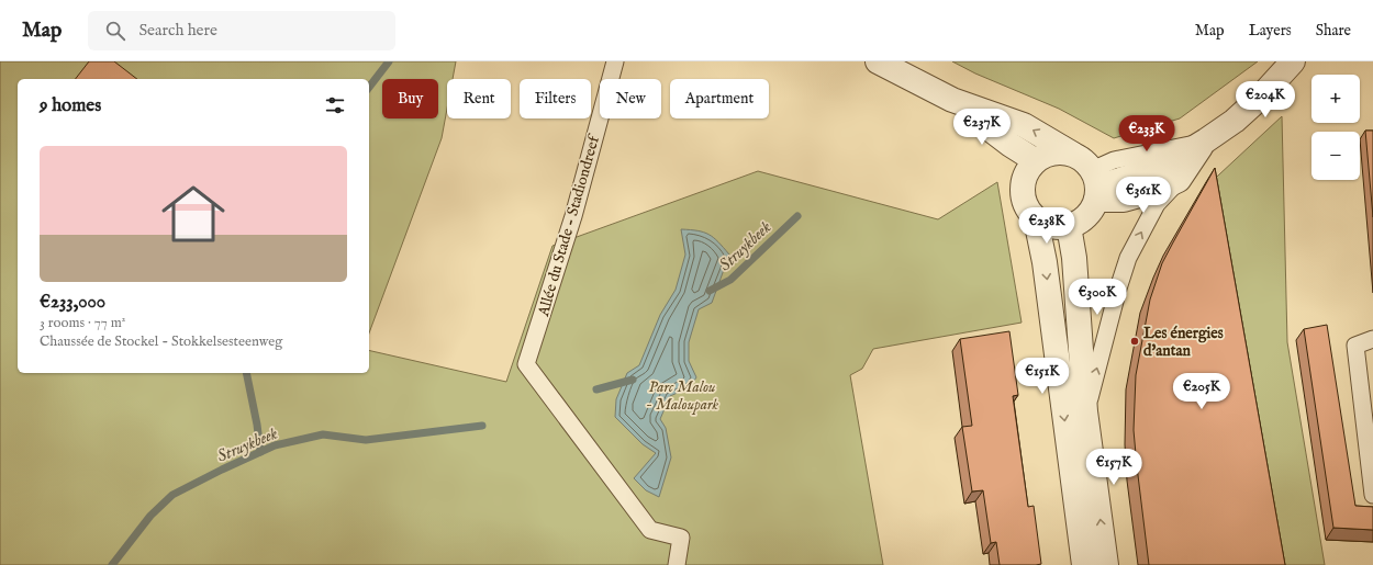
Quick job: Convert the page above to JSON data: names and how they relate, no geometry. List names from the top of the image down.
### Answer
{
  "streets": {
    "lane": ["Allée du Stade - Stadiondreef"]
  },
  "water": ["Struykbeek"],
  "parks": ["Parc Malou - Maloupark"],
  "places": ["Les énergies d'antan"],
  "page": {
    "header": "Map",
    "search": "Search here",
    "nav": ["Map", "Layers", "Share"],
    "map_buttons": ["+", "−"],
    "chip": [
      "Buy",
      "Rent",
      "Filters",
      "New",
      "Apartment"
    ],
    "heading": "9 homes",
    "price": [
      "€204K",
      "€237K",
      "€233K",
      "€361K",
      "€238K",
      "€300K",
      "€151K",
      "€205K",
      "€157K"
    ],
    "list": [
      {
        "name": "€233,000",
        "note": "3 rooms · 77 m² · Chaussée de Stockel - Stokkelsesteenweg"
      }
    ]
  }
}
